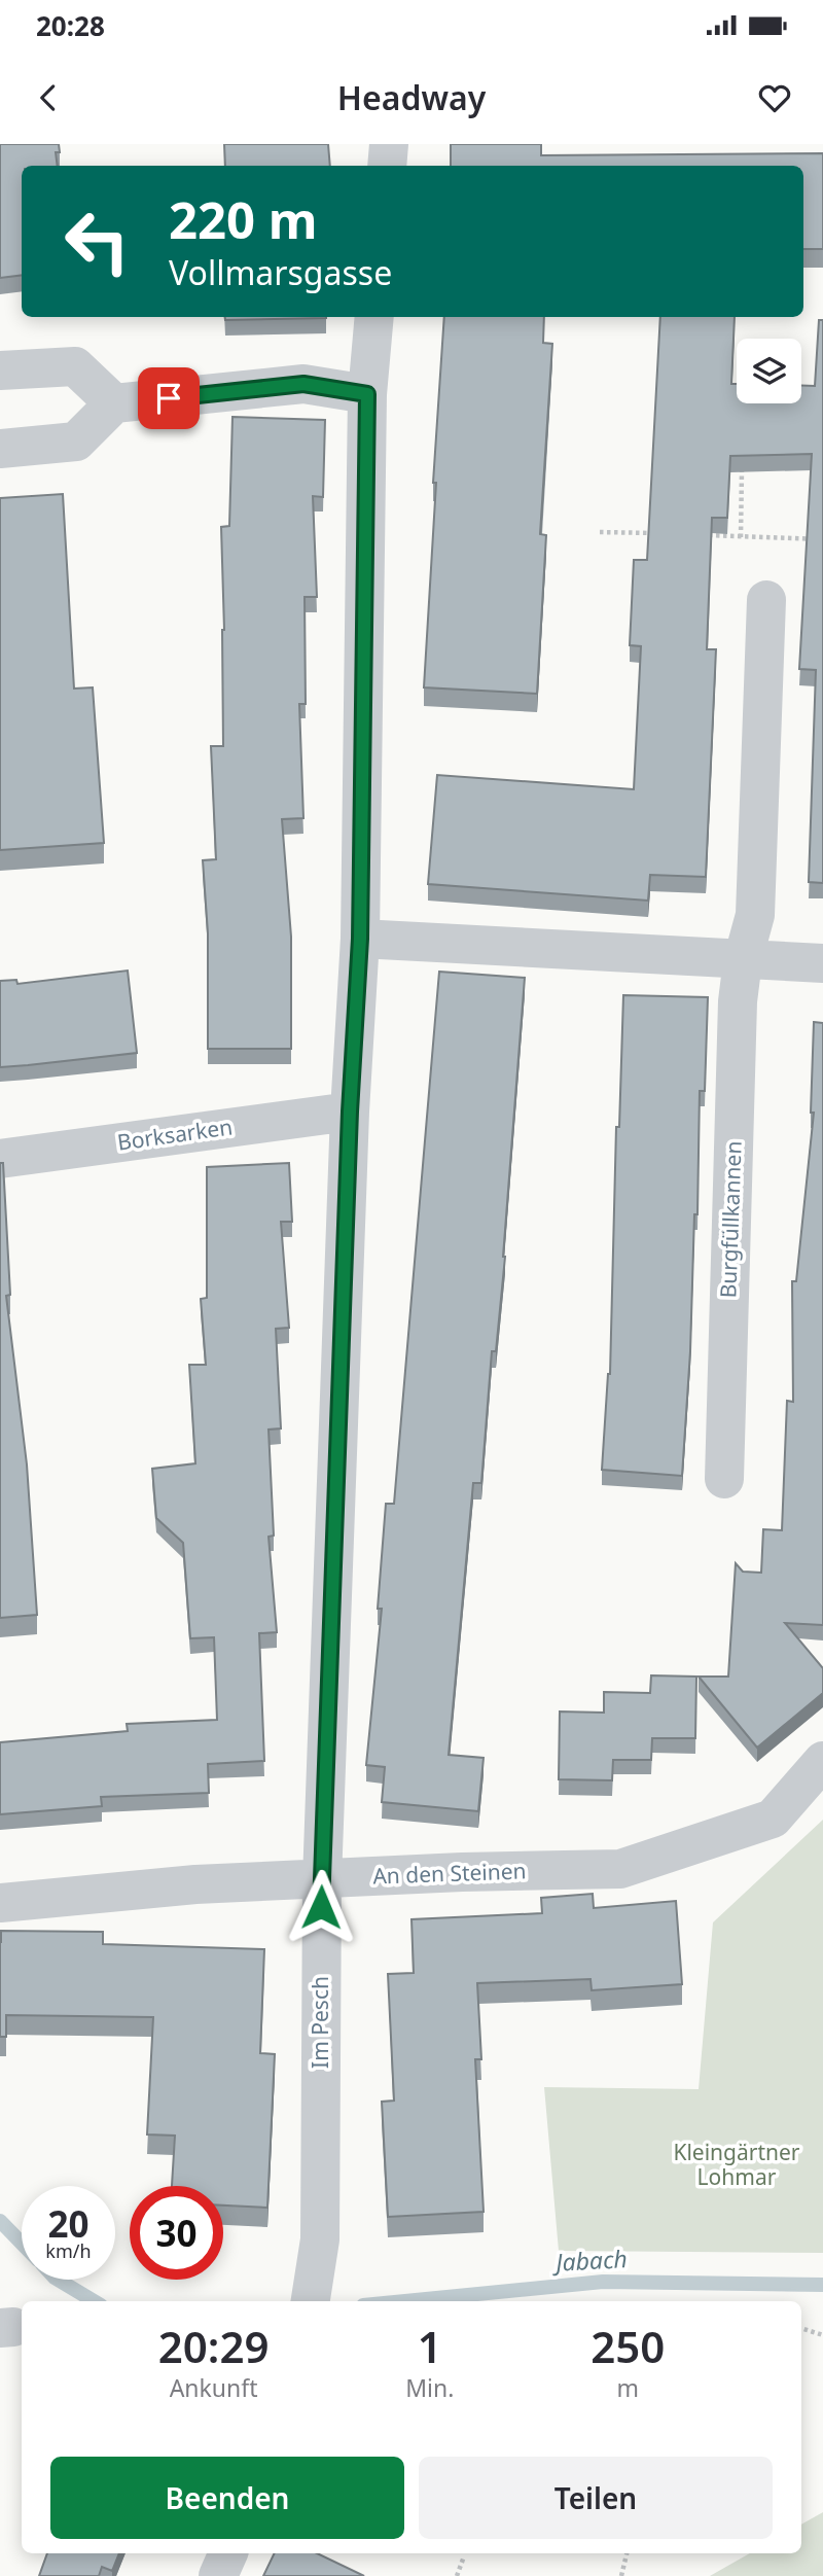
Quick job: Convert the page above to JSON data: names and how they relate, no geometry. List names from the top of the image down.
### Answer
{
  "streets": {
    "street": [
      "Borksarken",
      "Burgfüllkannen",
      "An den Steinen",
      "Im Pesch"
    ]
  },
  "crossings": [
    ["Borksarken", "Im Pesch"],
    ["An den Steinen", "Im Pesch"]
  ],
  "water": ["Jabach"],
  "parks": ["Kleingärtner Lohmar"],
  "page": {
    "status": "20:28",
    "header": "Headway",
    "turn": ["220 m", "Vollmarsgasse"],
    "speed": "20 km/h",
    "limit": "30",
    "eta": [
      "20:29",
      "Ankunft",
      "1",
      "Min.",
      "250",
      "m"
    ],
    "buttons": ["Beenden", "Teilen"]
  }
}
